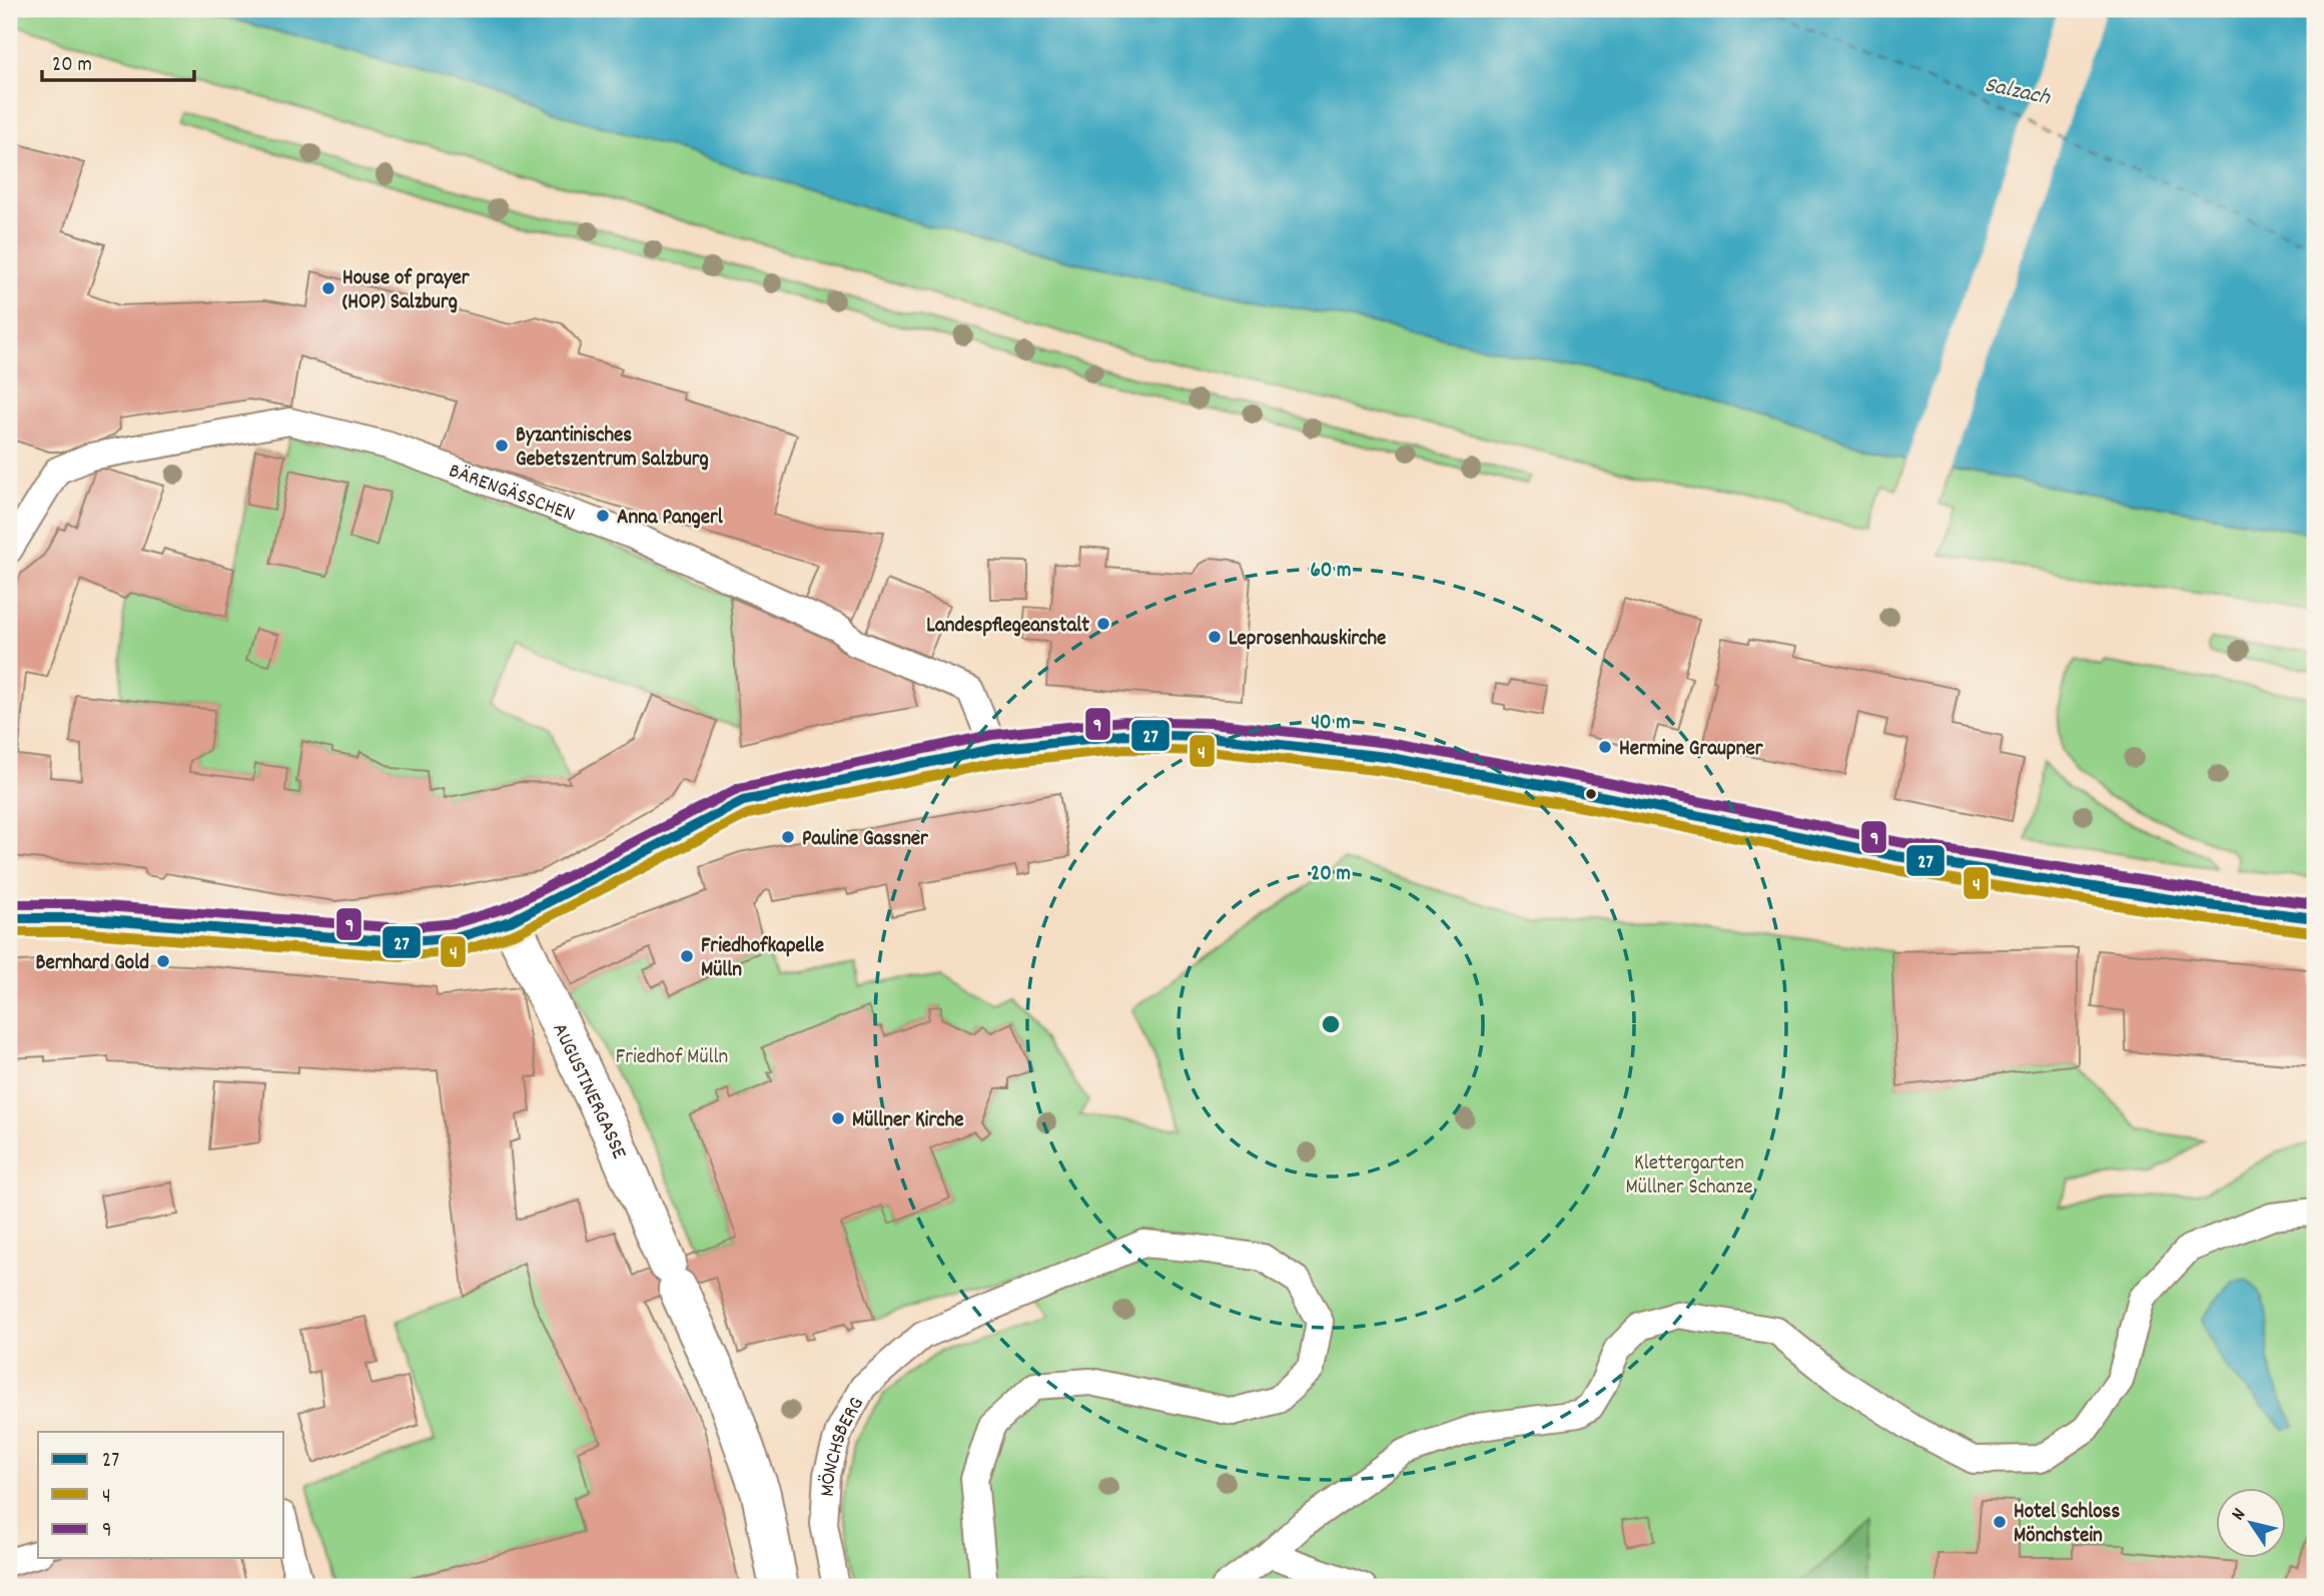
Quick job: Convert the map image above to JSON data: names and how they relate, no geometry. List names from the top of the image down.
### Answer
{
  "streets": {
    "street": ["AUGUSTINERGASSE"],
    "lane": ["BÄRENGÄSSCHEN", "MÖNCHSBERG"]
  },
  "water": ["Salzach"],
  "parks": ["Friedhof Mülln", "Klettergarten Müllner Schanze"],
  "places": [
    "House of prayer (HOP) Salzburg",
    "Byzantinisches Gebetszentrum Salzburg",
    "Anna Pangerl",
    "Landespflegeanstalt",
    "Leprosenhauskirche",
    "Hermine Graupner",
    "Pauline Gassner",
    "Friedhofkapelle Mülln",
    "Bernhard Gold",
    "Müllner Kirche",
    "Hotel Schloss Mönchstein"
  ],
  "lines": ["transit line 9", "transit line 27", "transit line 4"],
  "legend": ["27", "4", "9"],
  "scale_bar": "20 m",
  "north": "top left",
  "rings": ["60 m", "40 m", "20 m"]
}
